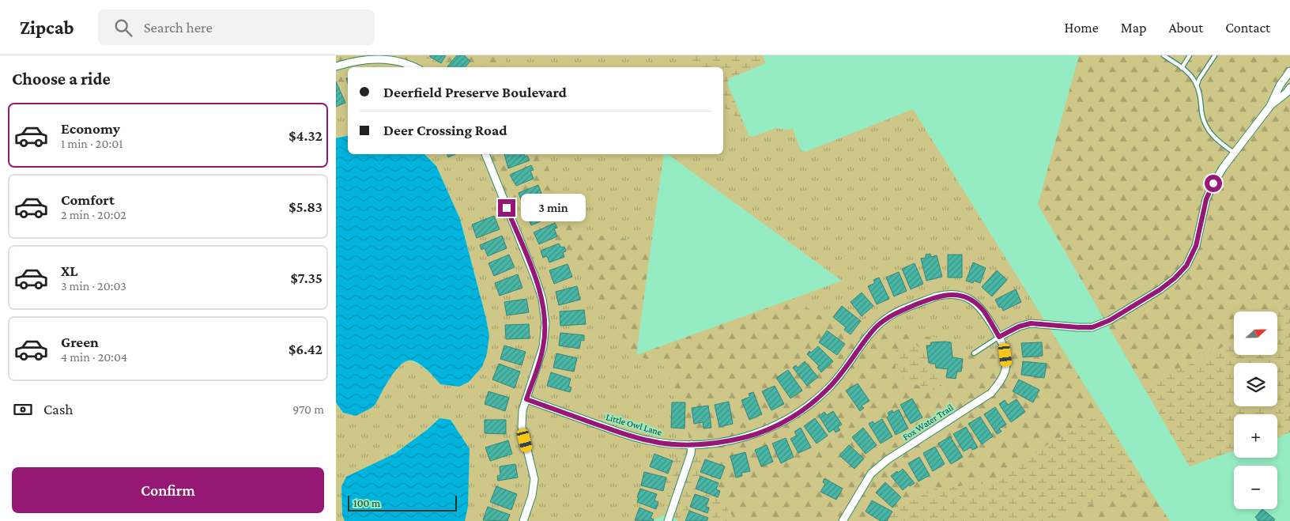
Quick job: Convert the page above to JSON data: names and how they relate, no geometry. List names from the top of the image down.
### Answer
{
  "streets": {
    "street": ["Fox Water Trail", "Little Owl Lane"]
  },
  "crossings": [
    ["Fox Water Trail", "Little Owl Lane"]
  ],
  "scale_bar": "100 m",
  "north": "right",
  "page": {
    "header": "Zipcab",
    "search": "Search here",
    "nav": [
      "Home",
      "Map",
      "About",
      "Contact"
    ],
    "heading": "Choose a ride",
    "banner": ["Deerfield Preserve Boulevard", "Deer Crossing Road"],
    "list": [
      {
        "name": "Economy",
        "note": "1 min · 20:01",
        "value": "$4.32"
      },
      {
        "name": "Comfort",
        "note": "2 min · 20:02",
        "value": "$5.83"
      },
      {
        "name": "XL",
        "note": "3 min · 20:03",
        "value": "$7.35"
      },
      {
        "name": "Green",
        "note": "4 min · 20:04",
        "value": "$6.42"
      }
    ],
    "bubble": "3 min",
    "map_buttons": ["+", "−"],
    "pay": ["Cash", "970 m"],
    "buttons": "Confirm",
    "scale": "100 m"
  }
}
